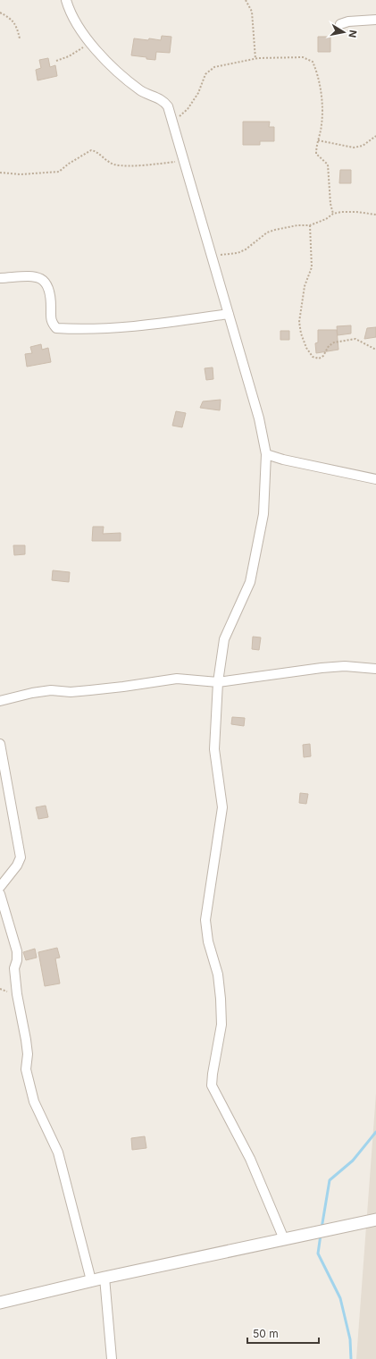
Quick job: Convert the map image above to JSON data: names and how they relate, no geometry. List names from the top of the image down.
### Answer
{
  "scale_bar": "50 m",
  "north": "right"
}
